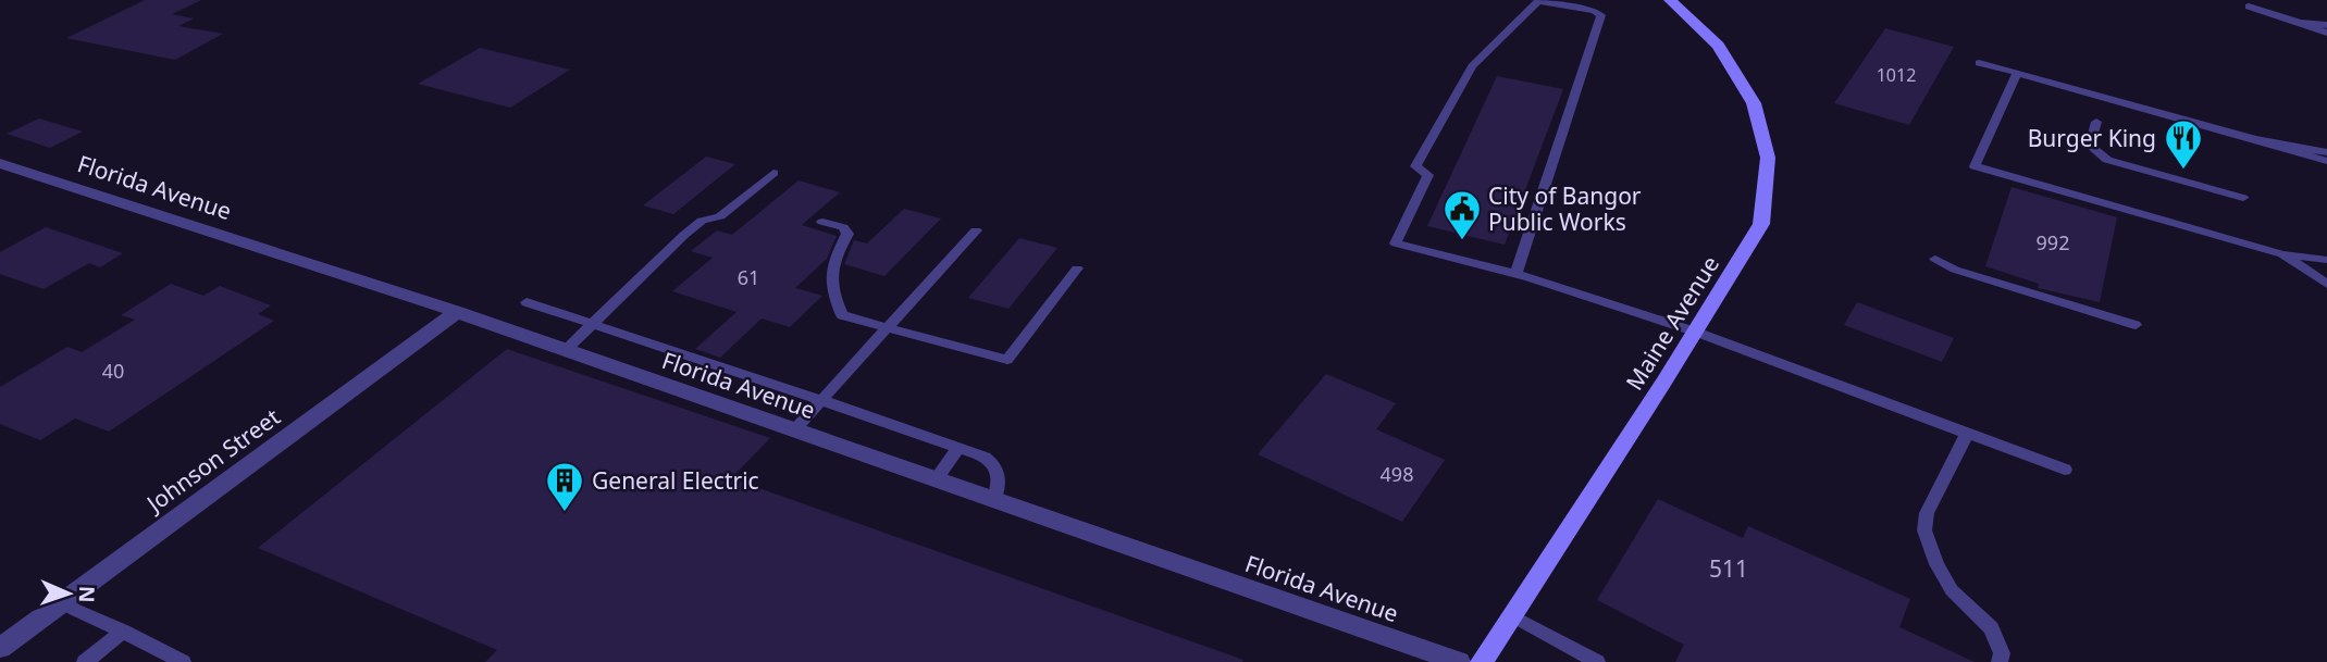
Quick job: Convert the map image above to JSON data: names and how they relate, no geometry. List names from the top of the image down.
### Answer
{
  "streets": {
    "street": ["Florida Avenue", "Maine Avenue", "Johnson Street"]
  },
  "crossings": [
    ["Florida Avenue", "Johnson Street"]
  ],
  "places": {
    "restaurant": ["Burger King"],
    "public building": ["City of Bangor Public Works"],
    "building": ["General Electric"]
  },
  "house_numbers": [
    "1012",
    "992",
    "61",
    "40",
    "498",
    "511"
  ],
  "north": "right"
}
